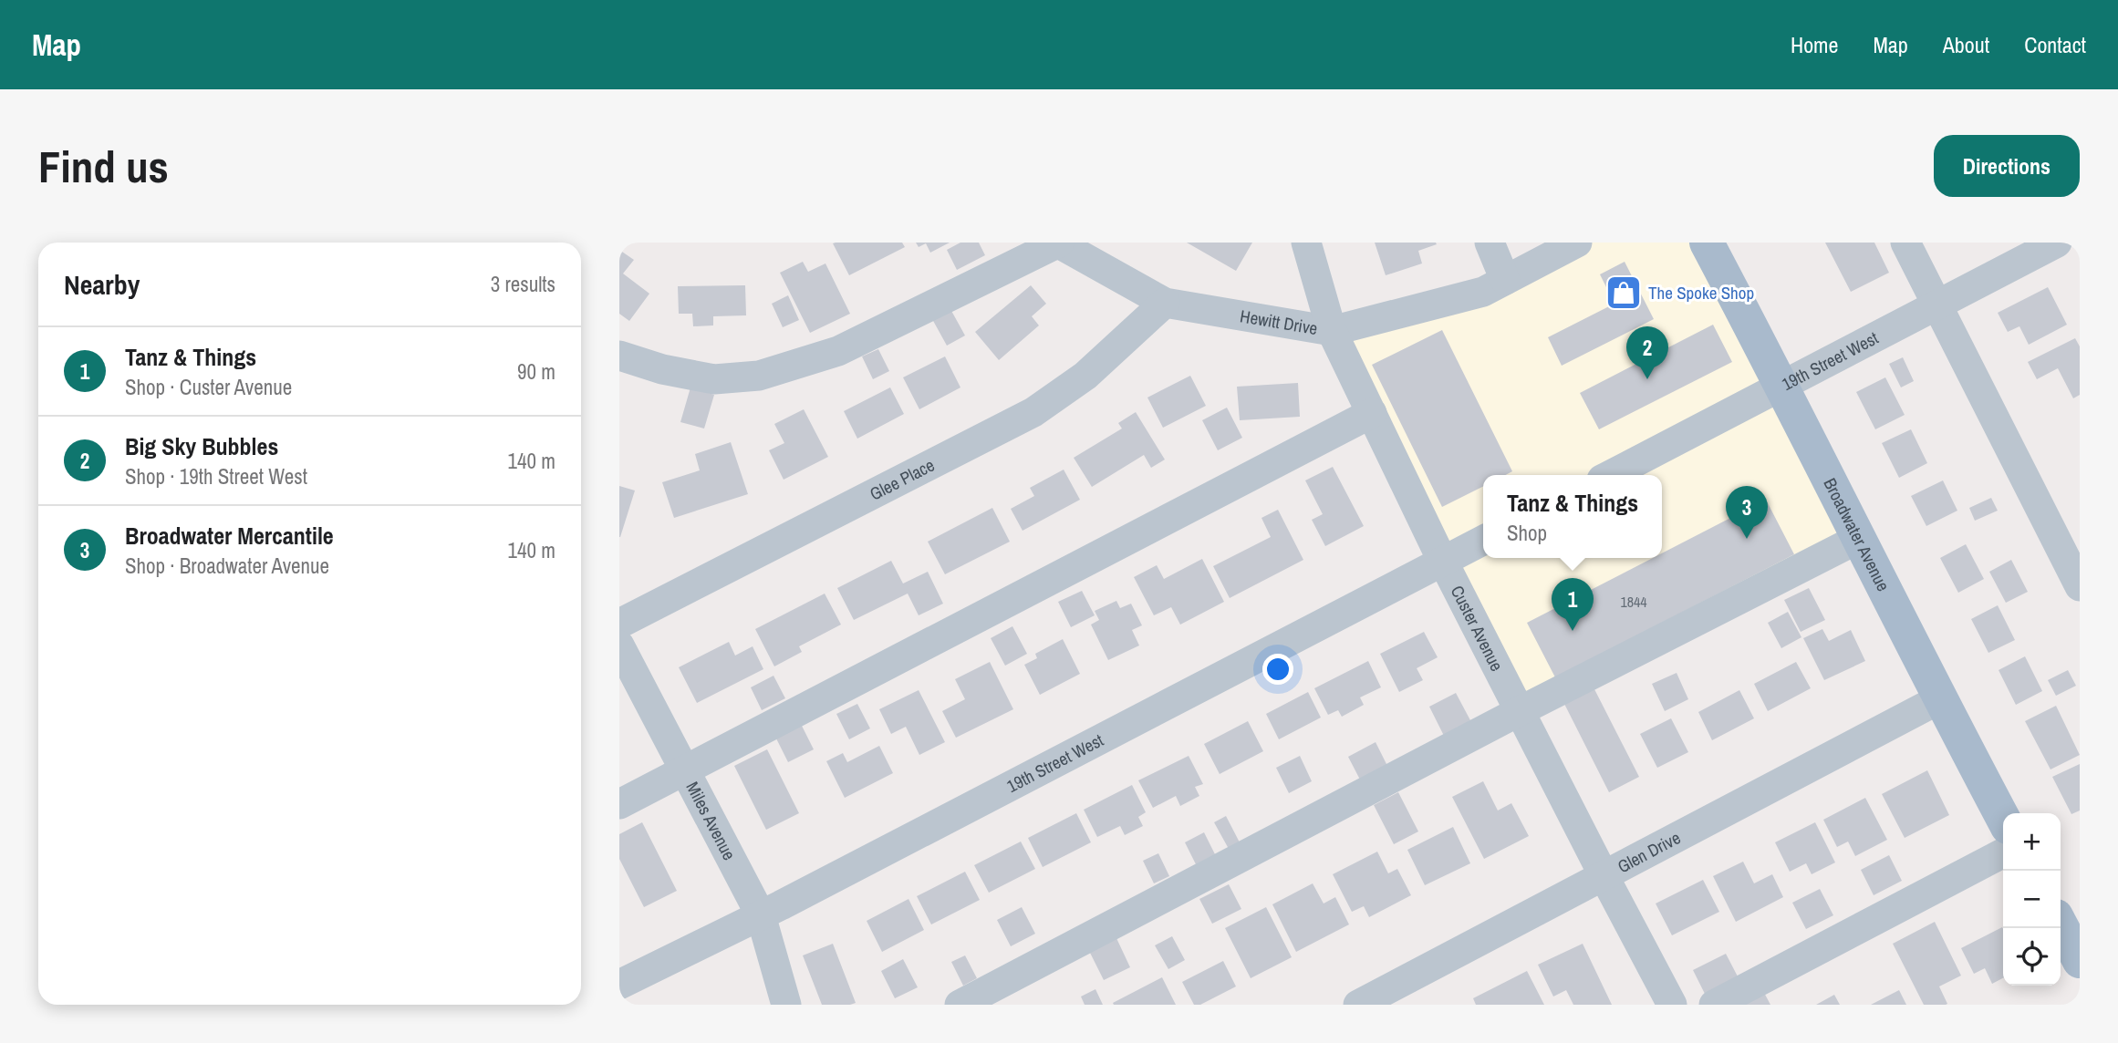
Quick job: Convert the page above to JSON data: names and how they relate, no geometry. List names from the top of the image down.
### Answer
{
  "streets": {
    "main road": ["Broadwater Avenue"],
    "street": [
      "Hewitt Drive",
      "19th Street West",
      "Glee Place",
      "Custer Avenue",
      "Miles Avenue",
      "Glen Drive"
    ]
  },
  "crossings": [
    ["Hewitt Drive", "Glee Place"],
    ["Hewitt Drive", "Custer Avenue"],
    ["19th Street West", "Broadwater Avenue"],
    ["19th Street West", "Custer Avenue"],
    ["19th Street West", "Miles Avenue"],
    ["Broadwater Avenue", "Glen Drive"],
    ["Custer Avenue", "Glen Drive"]
  ],
  "places": {
    "shop": ["The Spoke Shop"]
  },
  "house_numbers": ["1844"],
  "page": {
    "header": "Map",
    "nav": [
      "Home",
      "Map",
      "About",
      "Contact"
    ],
    "buttons": "Directions",
    "title": "Find us",
    "heading": ["Nearby", "3 results"],
    "list": [
      {
        "mark": "1",
        "name": "Tanz & Things",
        "note": "Shop · Custer Avenue",
        "value": "90 m"
      },
      {
        "mark": "2",
        "name": "Big Sky Bubbles",
        "note": "Shop · 19th Street West",
        "value": "140 m"
      },
      {
        "mark": "3",
        "name": "Broadwater Mercantile",
        "note": "Shop · Broadwater Avenue",
        "value": "140 m"
      }
    ],
    "pins": ["2", "3", "1"],
    "popup": ["Tanz & Things", "Shop"],
    "map_buttons": ["+", "−"]
  }
}
